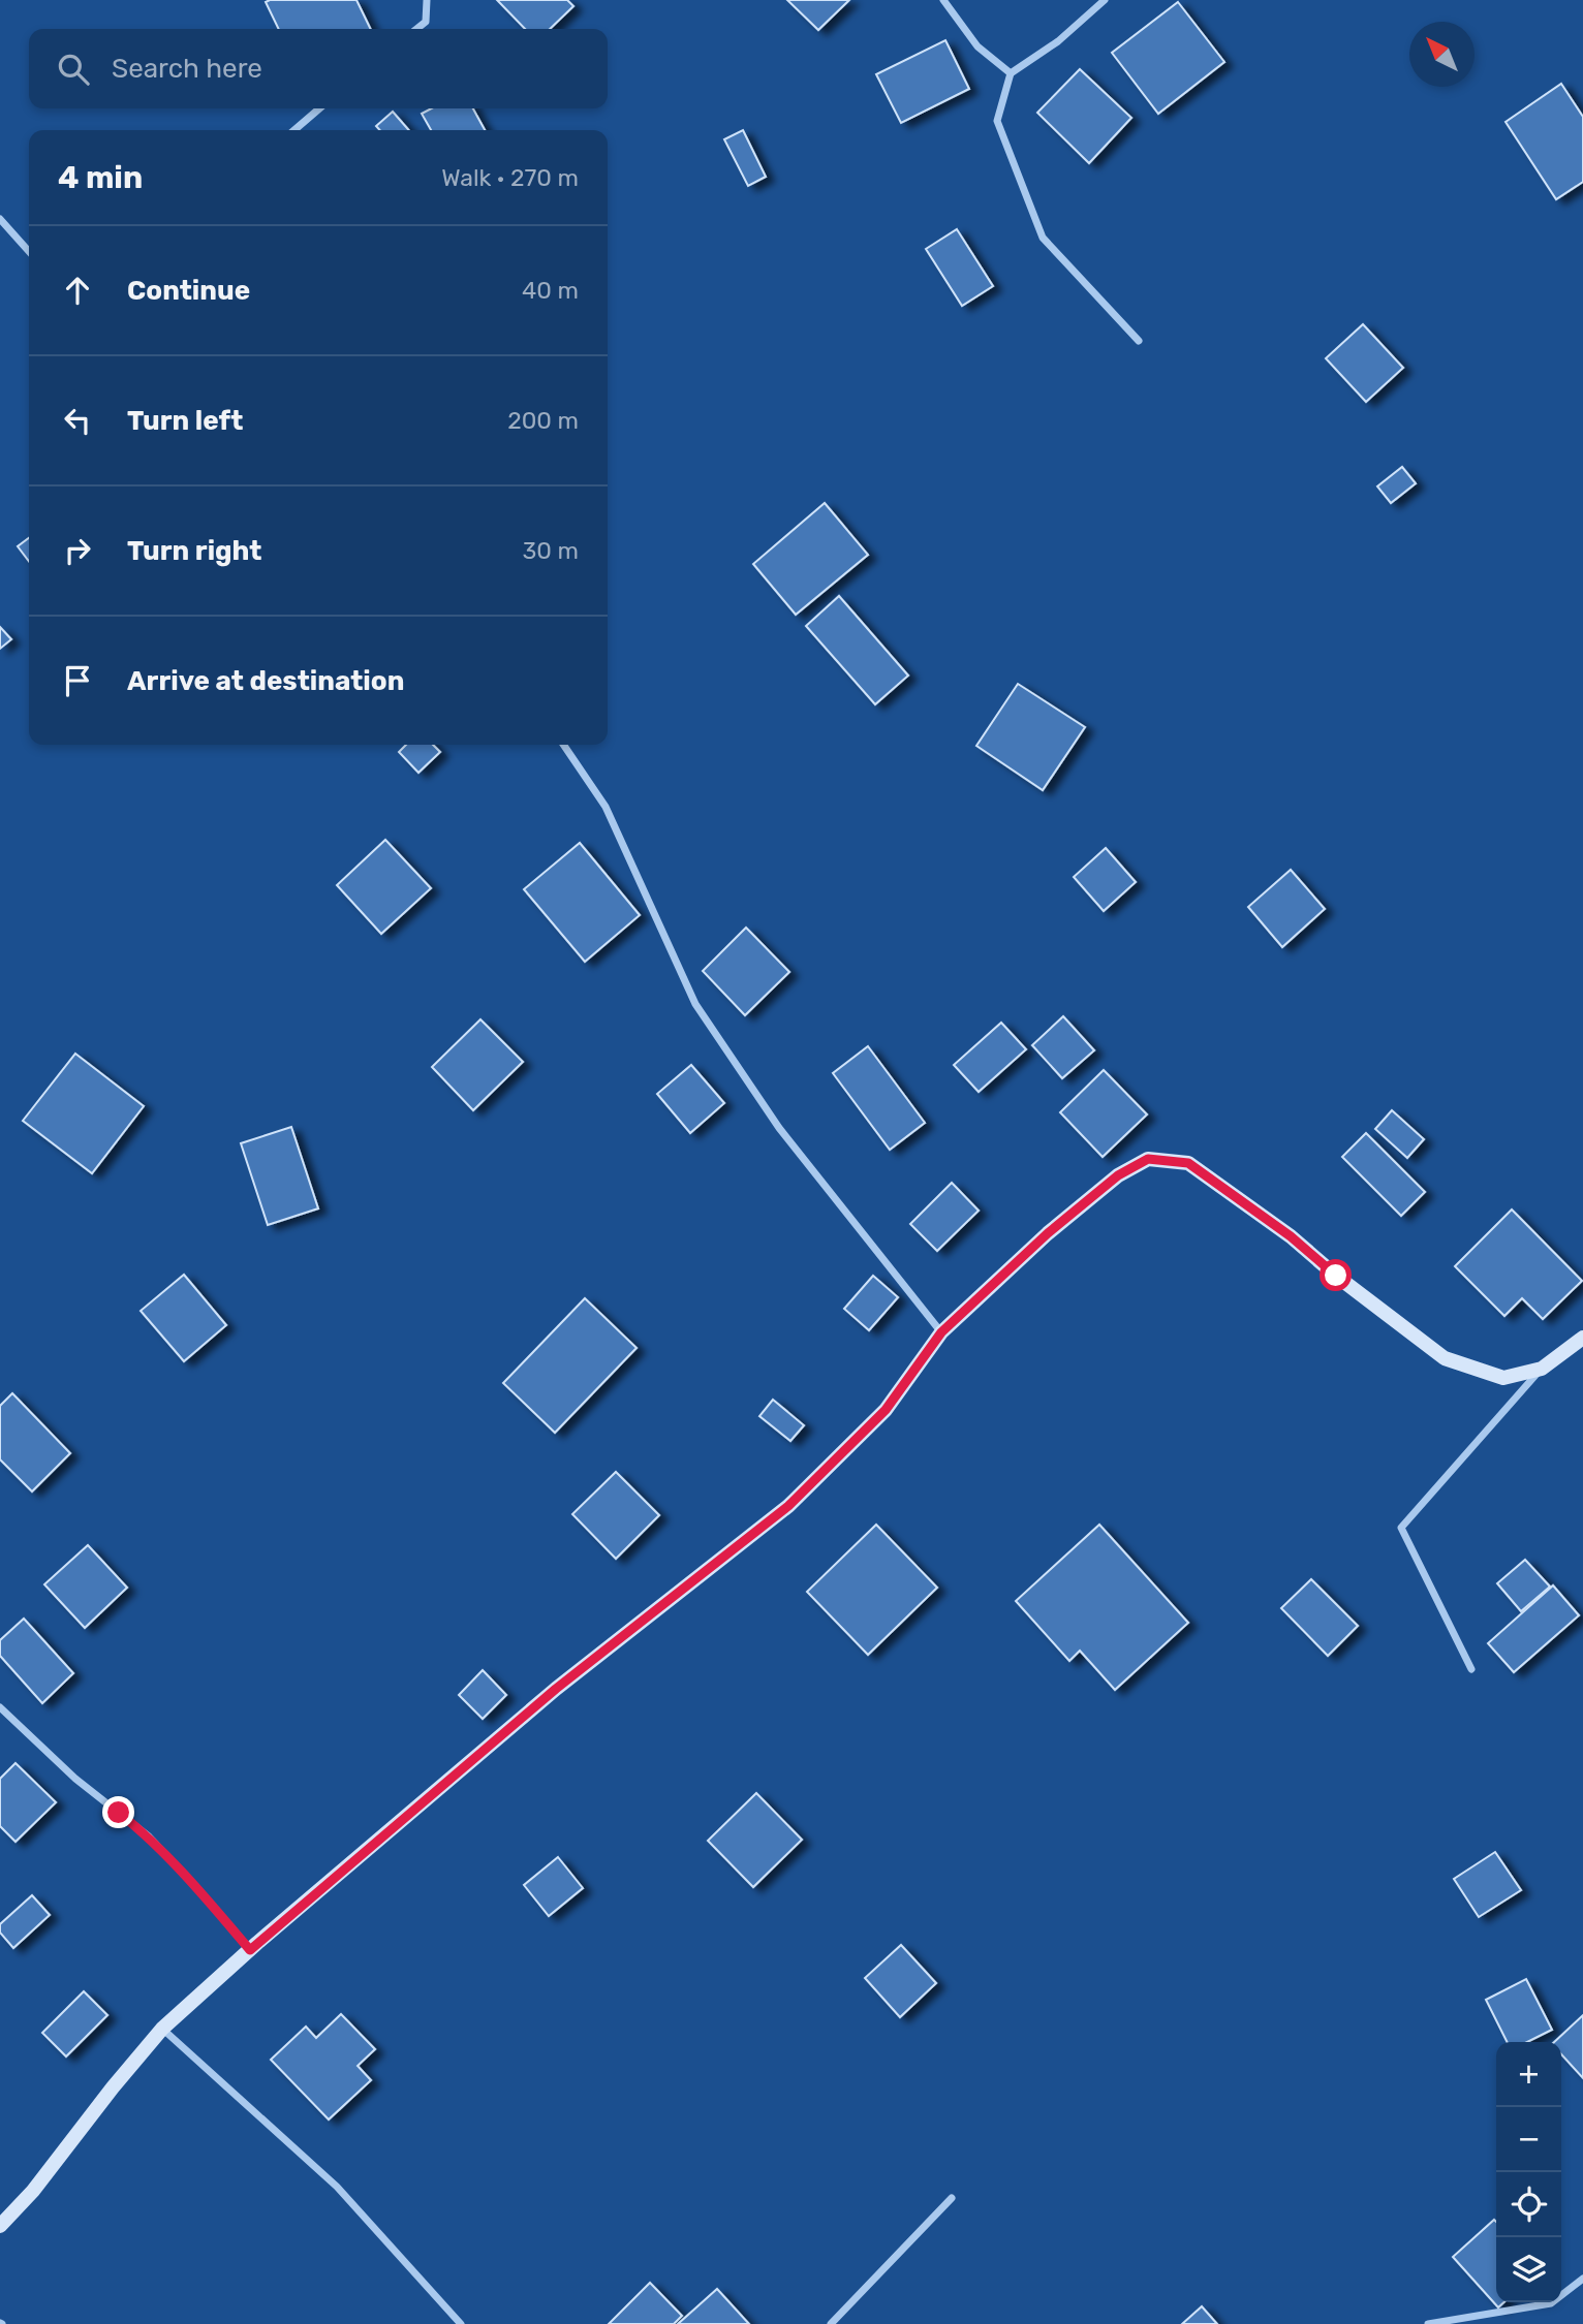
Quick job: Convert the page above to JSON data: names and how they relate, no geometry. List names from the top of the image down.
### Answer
{
  "north": "top left",
  "page": {
    "search": "Search here",
    "heading": ["4 min", "Walk · 270 m"],
    "list": [
      ["Continue", "40 m"],
      ["Turn left", "200 m"],
      ["Turn right", "30 m"],
      "Arrive at destination"
    ],
    "map_buttons": ["+", "−"]
  }
}
